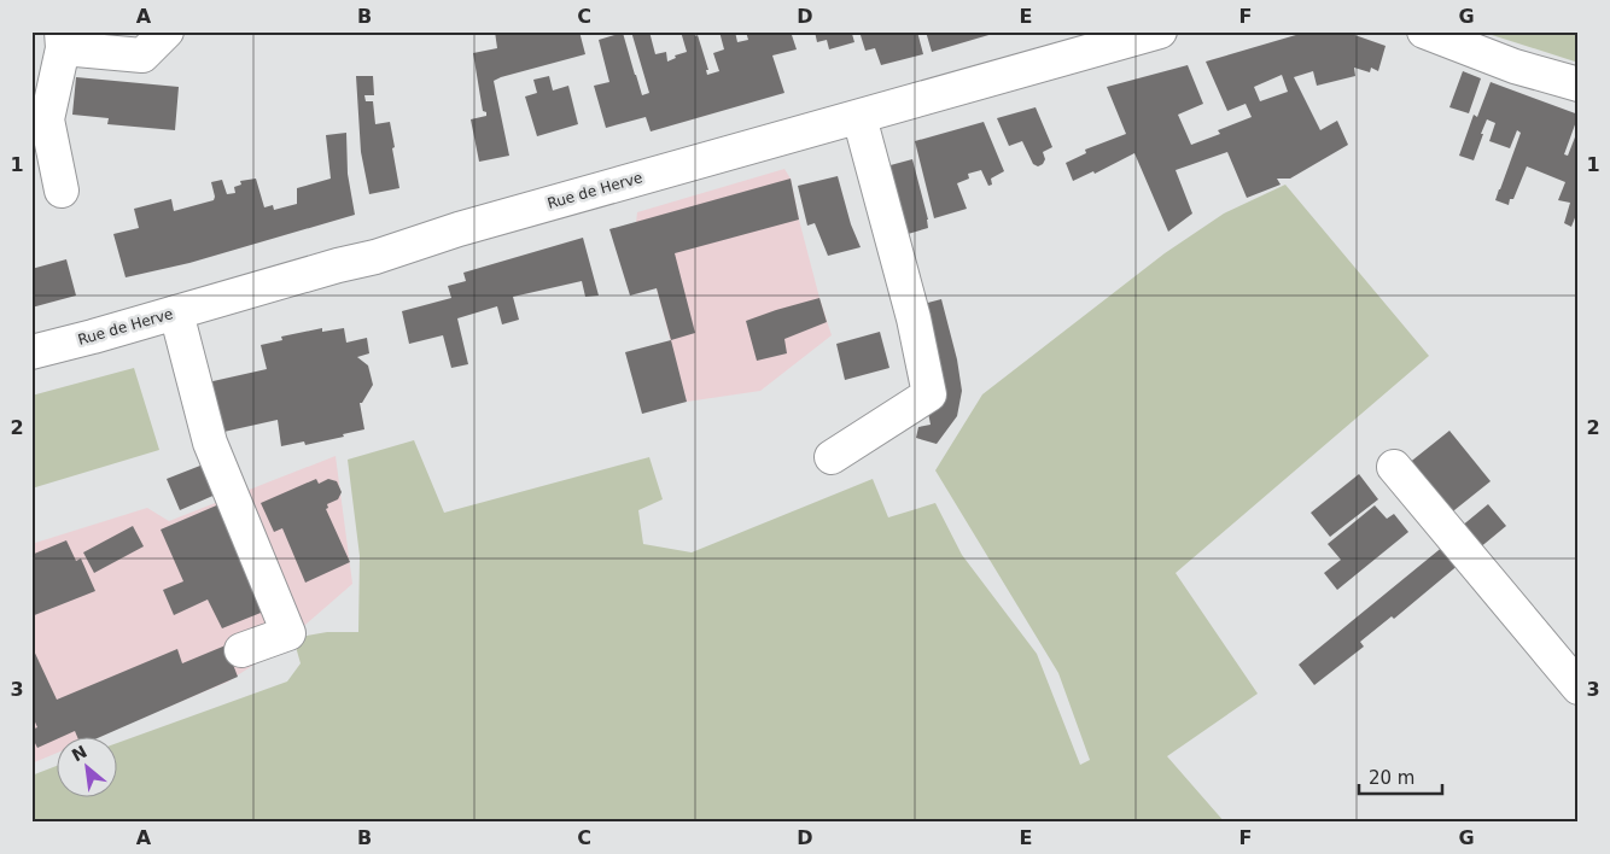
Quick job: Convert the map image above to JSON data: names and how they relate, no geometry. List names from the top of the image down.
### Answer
{
  "streets": {
    "main road": ["Rue de Herve"]
  },
  "scale_bar": "20 m",
  "north": "top left",
  "grid": {
    "columns": [
      "A",
      "B",
      "C",
      "D",
      "E",
      "F",
      "G"
    ],
    "rows": ["1", "2", "3"]
  }
}
